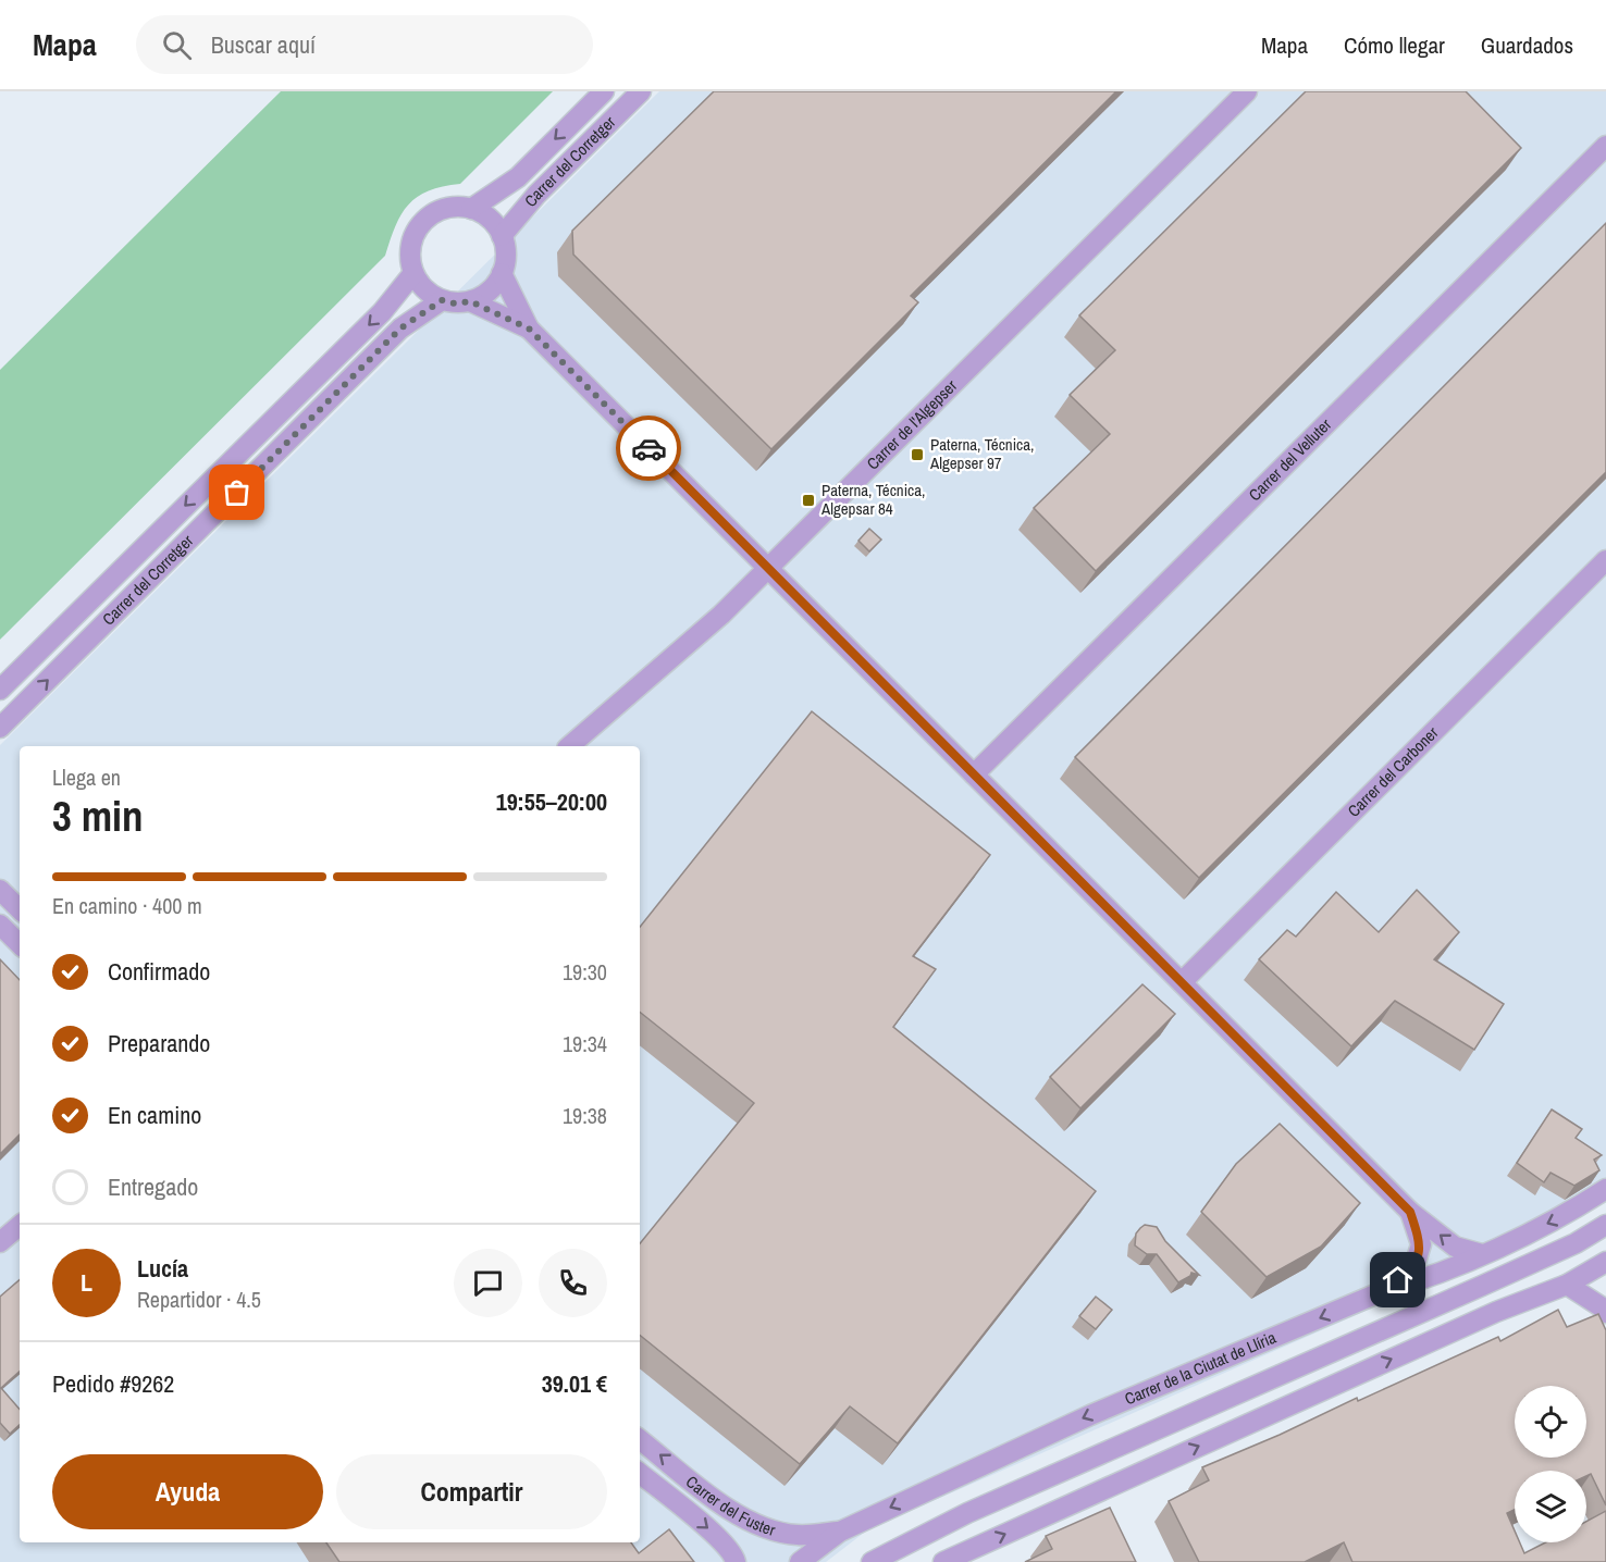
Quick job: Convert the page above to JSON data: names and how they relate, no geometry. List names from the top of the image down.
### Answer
{
  "streets": {
    "street": [
      "Carrer del Corretger",
      "Carrer de l'Algepser",
      "Carrer del Velluter",
      "Carrer del Carboner",
      "Carrer de la Ciutat de Llíria",
      "Carrer del Fuster"
    ]
  },
  "crossings": [
    ["Carrer de la Ciutat de Llíria", "Carrer del Fuster"]
  ],
  "places": {
    "transit": ["Paterna, Técnica, Algepser 97", "Paterna, Técnica, Algepsar 84"]
  },
  "page": {
    "header": "Mapa",
    "search": "Buscar aquí",
    "nav": ["Mapa", "Cómo llegar", "Guardados"],
    "heading": ["3 min", "Llega en", "19:55–20:00"],
    "panel": [
      "Lucía",
      "Repartidor · 4.5",
      "Pedido #9262",
      "39.01 €"
    ],
    "bar": "En camino · 400 m",
    "list": [
      ["Confirmado", "19:30"],
      ["Preparando", "19:34"],
      ["En camino", "19:38"],
      "Entregado"
    ],
    "round": "L",
    "buttons": ["Ayuda", "Compartir"]
  }
}
